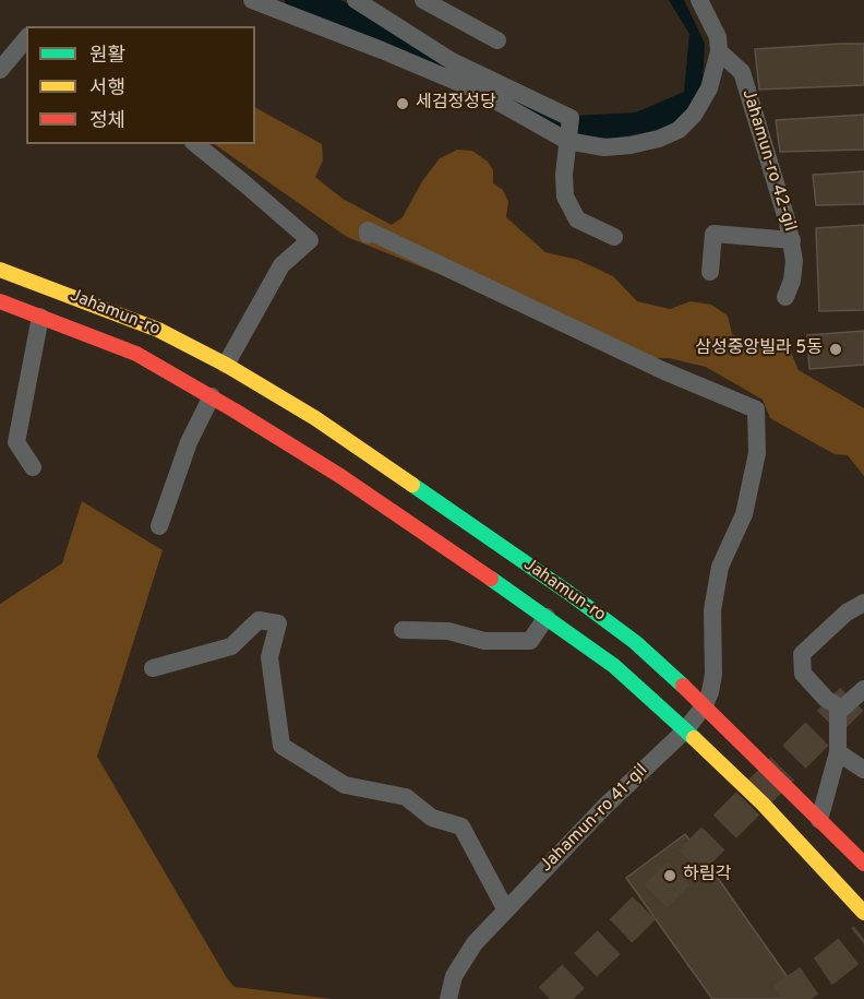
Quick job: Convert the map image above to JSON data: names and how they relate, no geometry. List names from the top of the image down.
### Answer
{
  "streets": {
    "main road": ["Jahamun-ro"],
    "street": ["Jahamun-ro 42-gil", "Jahamun-ro 41-gil"]
  },
  "crossings": [
    ["Jahamun-ro", "Jahamun-ro 41-gil"]
  ],
  "places": ["세검정성당", "삼성중앙빌라 5동", "하림각"],
  "legend": ["원활", "서행", "정체"]
}
